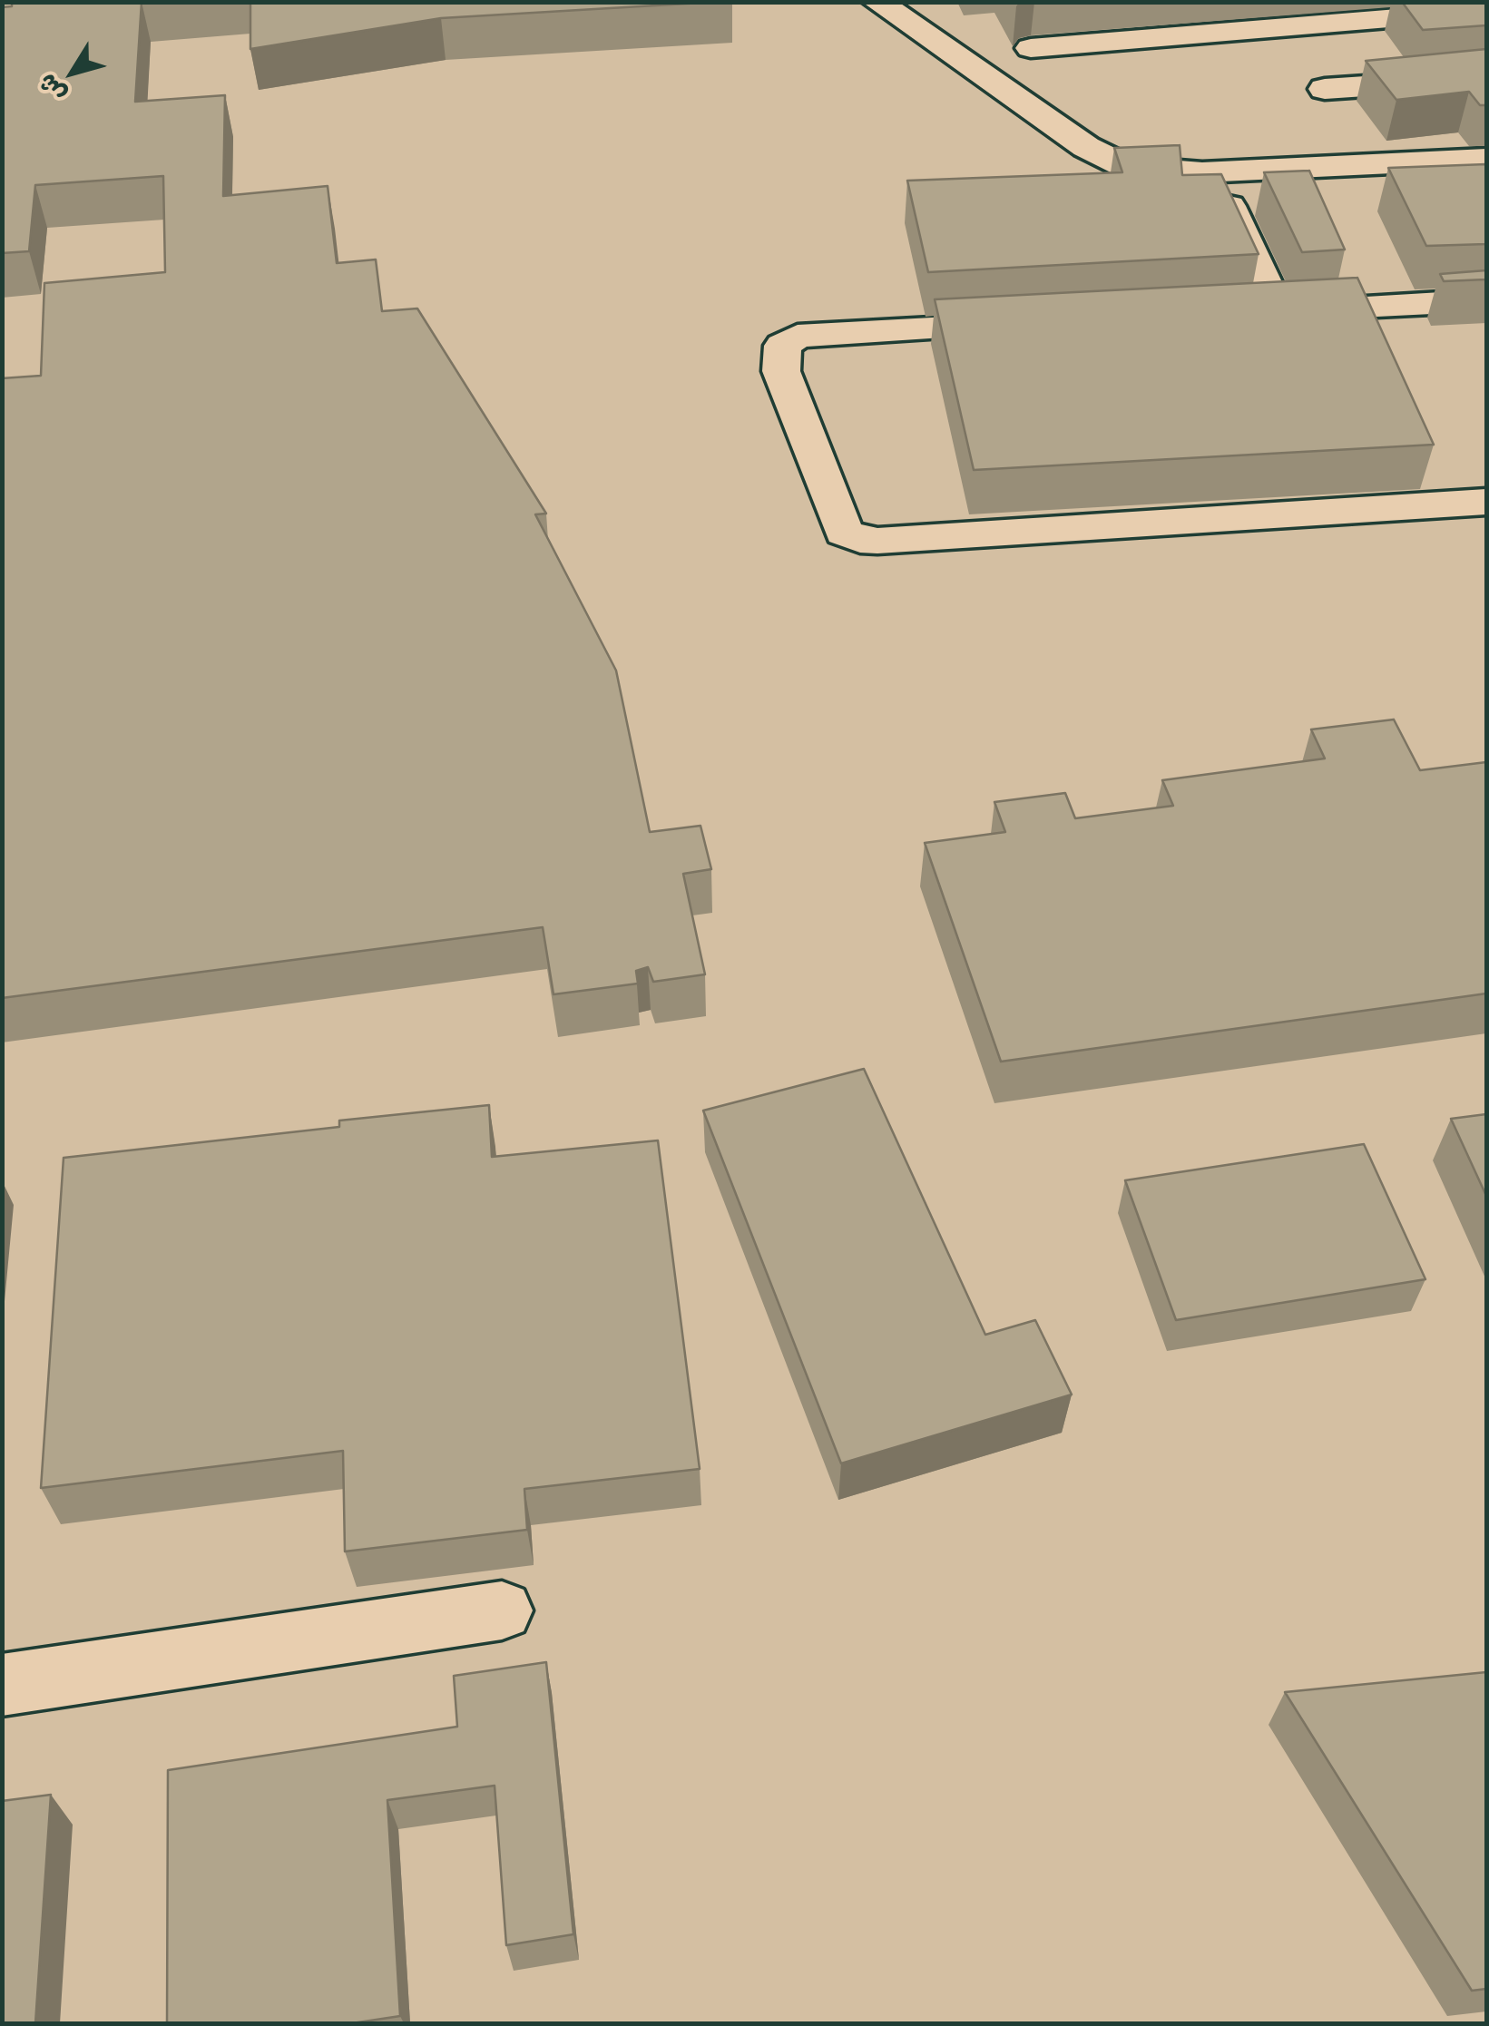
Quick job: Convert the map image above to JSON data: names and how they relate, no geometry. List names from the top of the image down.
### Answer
{
  "north": "bottom left"
}
